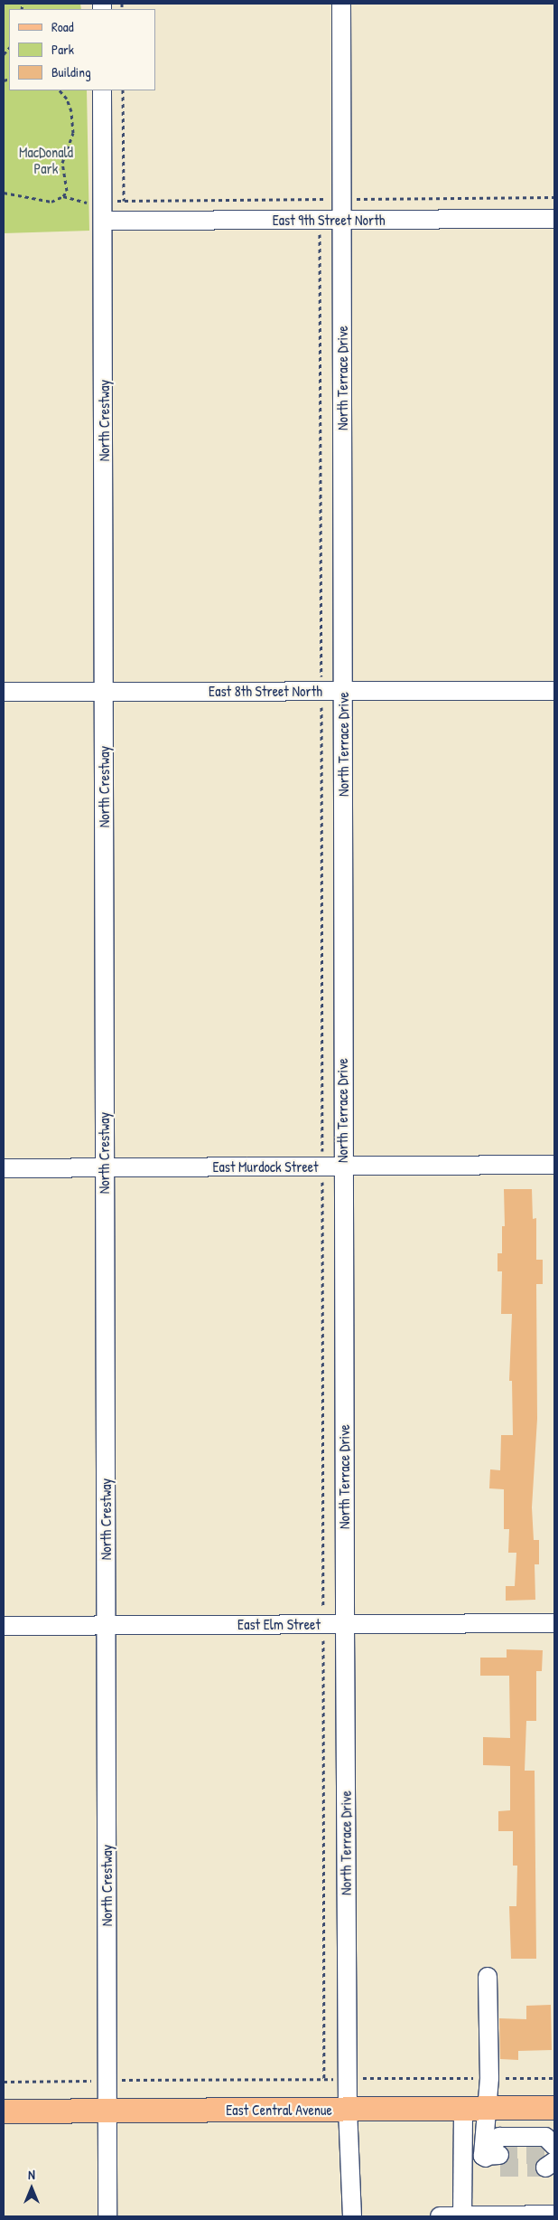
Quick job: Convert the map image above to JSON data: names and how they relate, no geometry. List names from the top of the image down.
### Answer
{
  "streets": {
    "main road": ["East Central Avenue"],
    "street": [
      "East 9th Street North",
      "North Terrace Drive",
      "North Crestway",
      "East 8th Street North",
      "East Murdock Street",
      "East Elm Street"
    ]
  },
  "crossings": [
    ["East 9th Street North", "North Terrace Drive"],
    ["East 9th Street North", "North Crestway"],
    ["North Terrace Drive", "East 8th Street North"],
    ["North Terrace Drive", "East Murdock Street"],
    ["North Terrace Drive", "East Elm Street"],
    ["North Terrace Drive", "East Central Avenue"],
    ["North Crestway", "East 8th Street North"],
    ["North Crestway", "East Murdock Street"],
    ["North Crestway", "East Elm Street"],
    ["North Crestway", "East Central Avenue"]
  ],
  "parks": ["MacDonald Park"],
  "legend": ["Road", "Park", "Building"],
  "north": "top"
}
